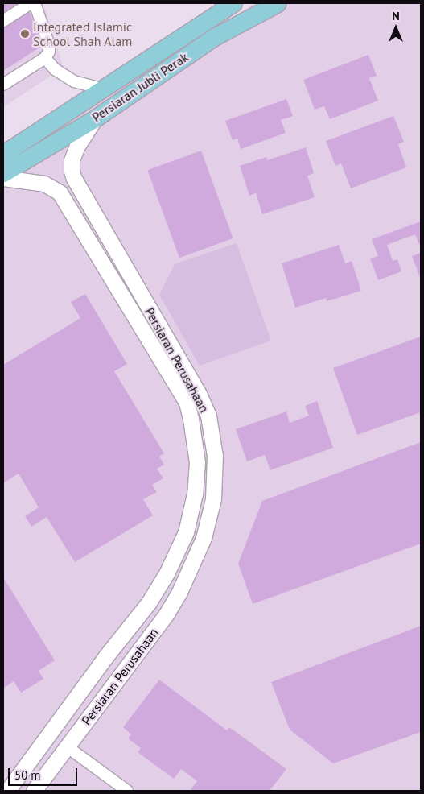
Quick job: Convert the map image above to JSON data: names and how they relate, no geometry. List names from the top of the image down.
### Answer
{
  "streets": {
    "main road": ["Persiaran Jubli Perak", "Persiaran Perusahaan"]
  },
  "crossings": [
    ["Persiaran Jubli Perak", "Persiaran Perusahaan"]
  ],
  "places": ["Integrated Islamic School Shah Alam"],
  "scale_bar": "50 m",
  "north": "top"
}
